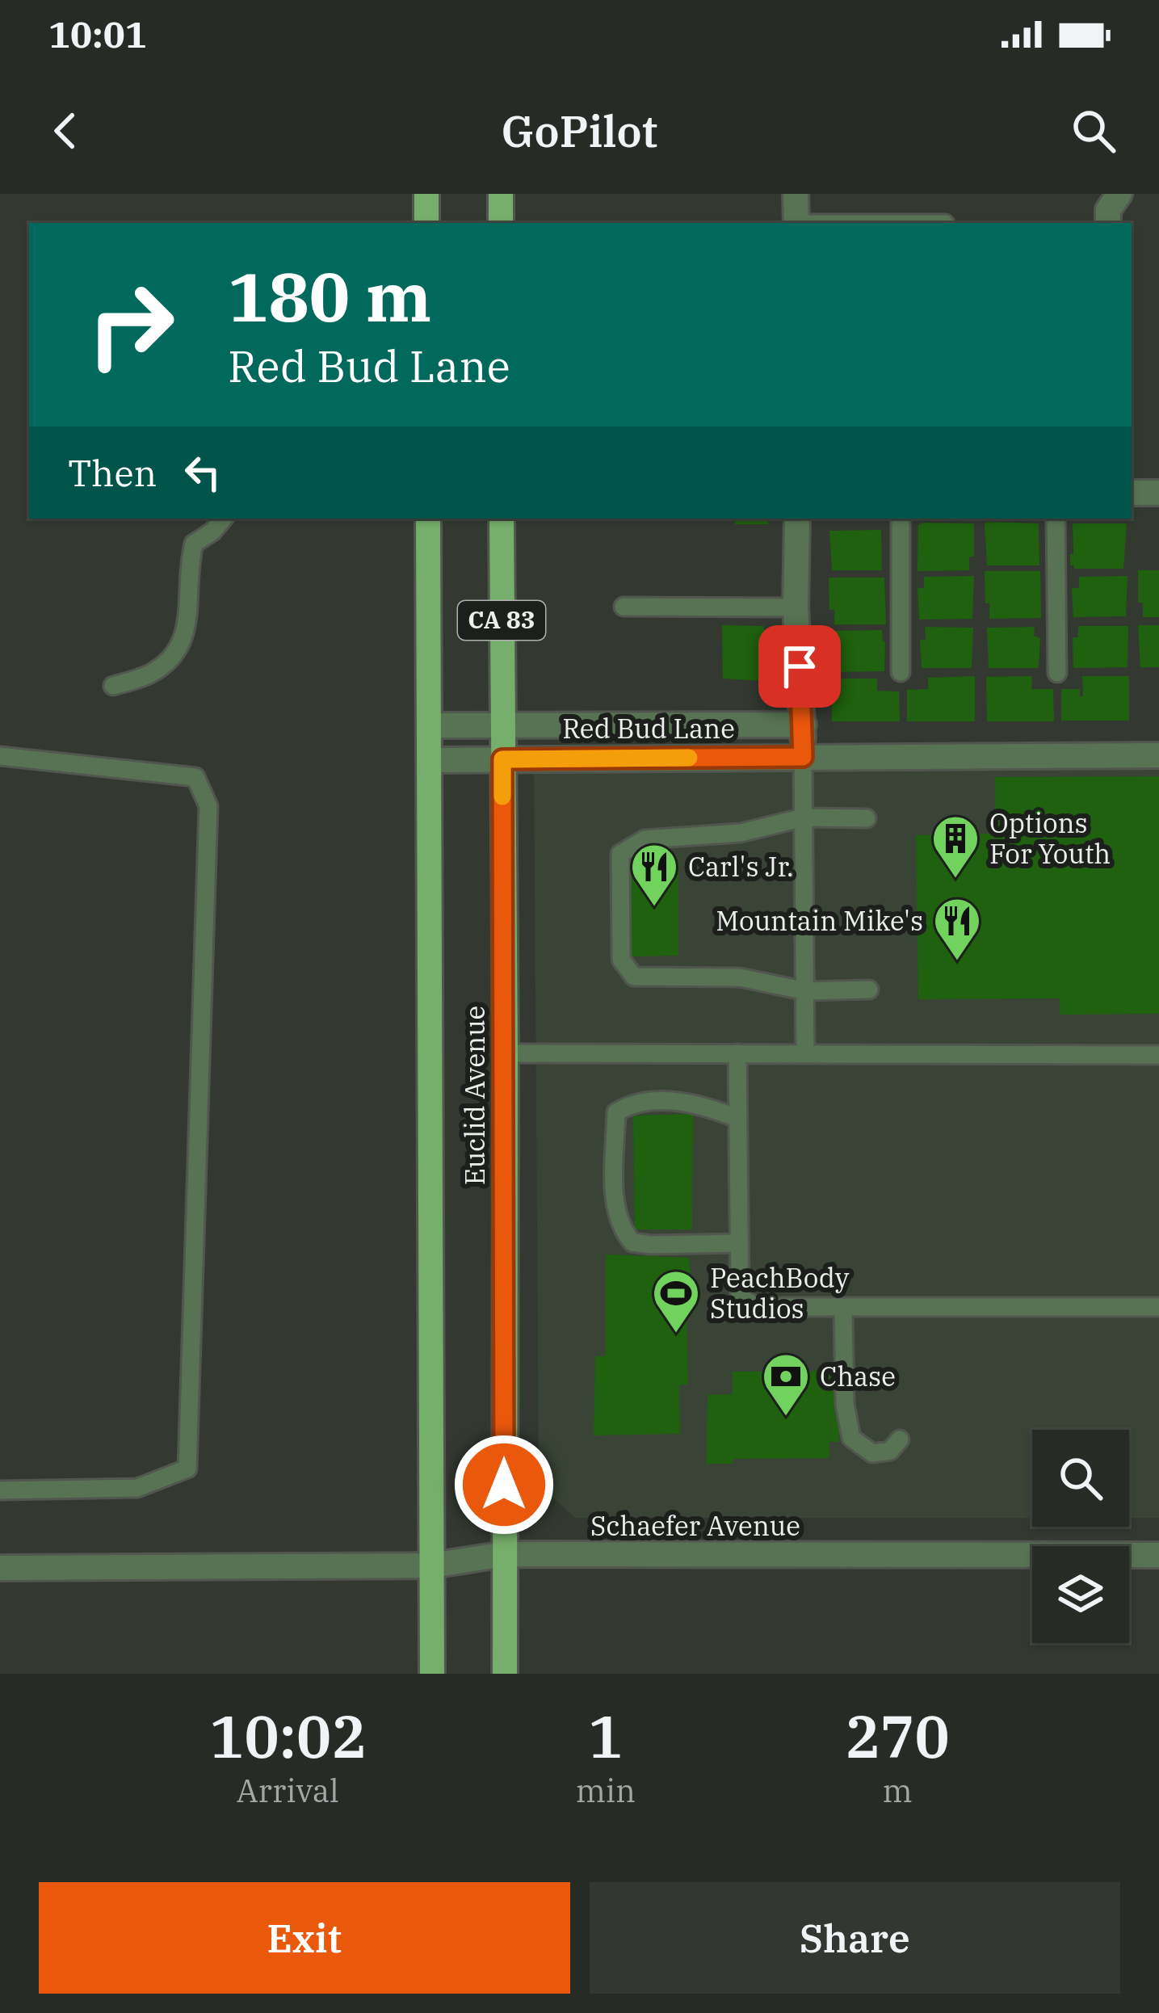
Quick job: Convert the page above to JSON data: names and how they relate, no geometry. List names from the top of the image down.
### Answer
{
  "streets": {
    "main road": ["CA 83", "Euclid Avenue"],
    "street": ["Red Bud Lane", "Schaefer Avenue"]
  },
  "crossings": [
    ["Red Bud Lane", "Euclid Avenue"],
    ["Euclid Avenue", "Schaefer Avenue"]
  ],
  "places": {
    "building": ["Options For Youth"],
    "restaurant": ["Carl's Jr.", "Mountain Mike's"],
    "sports": ["PeachBody Studios"],
    "bank": ["Chase"]
  },
  "page": {
    "status": "10:01",
    "header": "GoPilot",
    "turn": ["180 m", "Red Bud Lane"],
    "then": "Then",
    "eta": [
      "10:02",
      "Arrival",
      "1",
      "min",
      "270",
      "m"
    ],
    "buttons": ["Exit", "Share"]
  }
}
